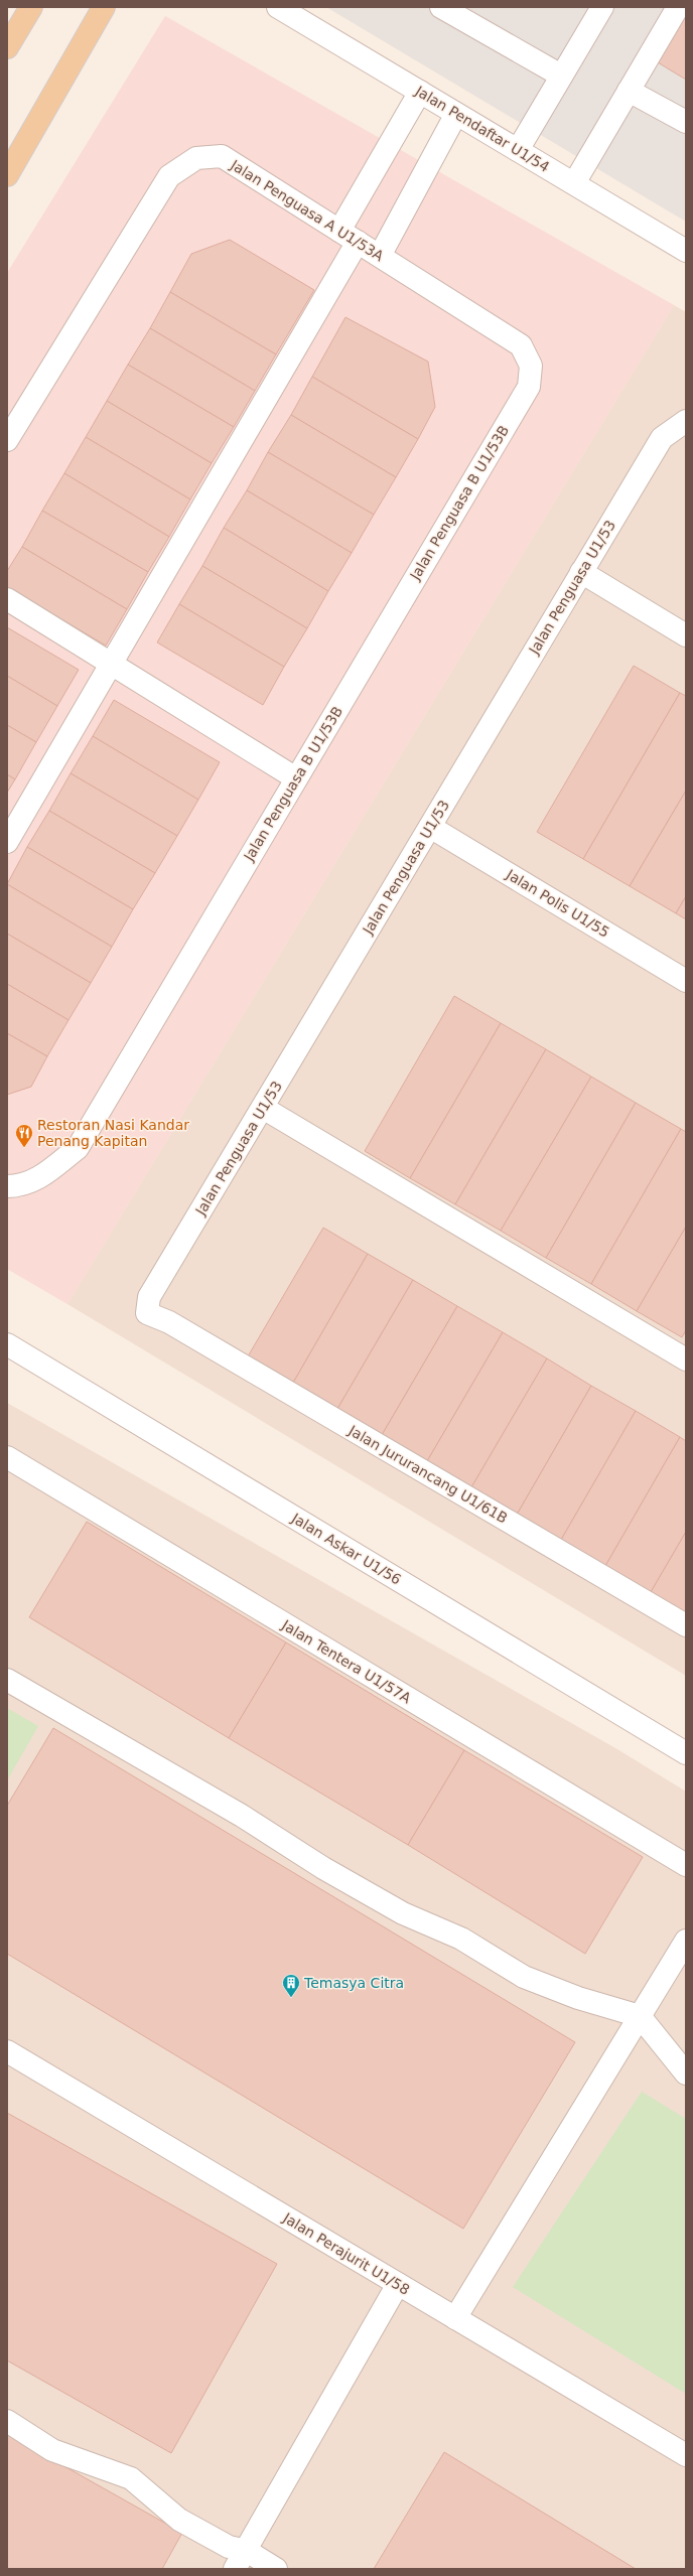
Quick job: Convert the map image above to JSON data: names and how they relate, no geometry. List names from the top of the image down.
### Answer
{
  "streets": {
    "street": [
      "Jalan Pendaftar U1/54",
      "Jalan Penguasa A U1/53A",
      "Jalan Penguasa B U1/53B",
      "Jalan Penguasa U1/53",
      "Jalan Polis U1/55",
      "Jalan Jururancang U1/61B",
      "Jalan Askar U1/56",
      "Jalan Tentera U1/57A",
      "Jalan Perajurit U1/58"
    ]
  },
  "crossings": [
    ["Jalan Penguasa A U1/53A", "Jalan Penguasa B U1/53B"],
    ["Jalan Penguasa U1/53", "Jalan Polis U1/55"],
    ["Jalan Penguasa U1/53", "Jalan Jururancang U1/61B"]
  ],
  "places": {
    "restaurant": ["Restoran Nasi Kandar Penang Kapitan"],
    "building": ["Temasya Citra"]
  }
}
